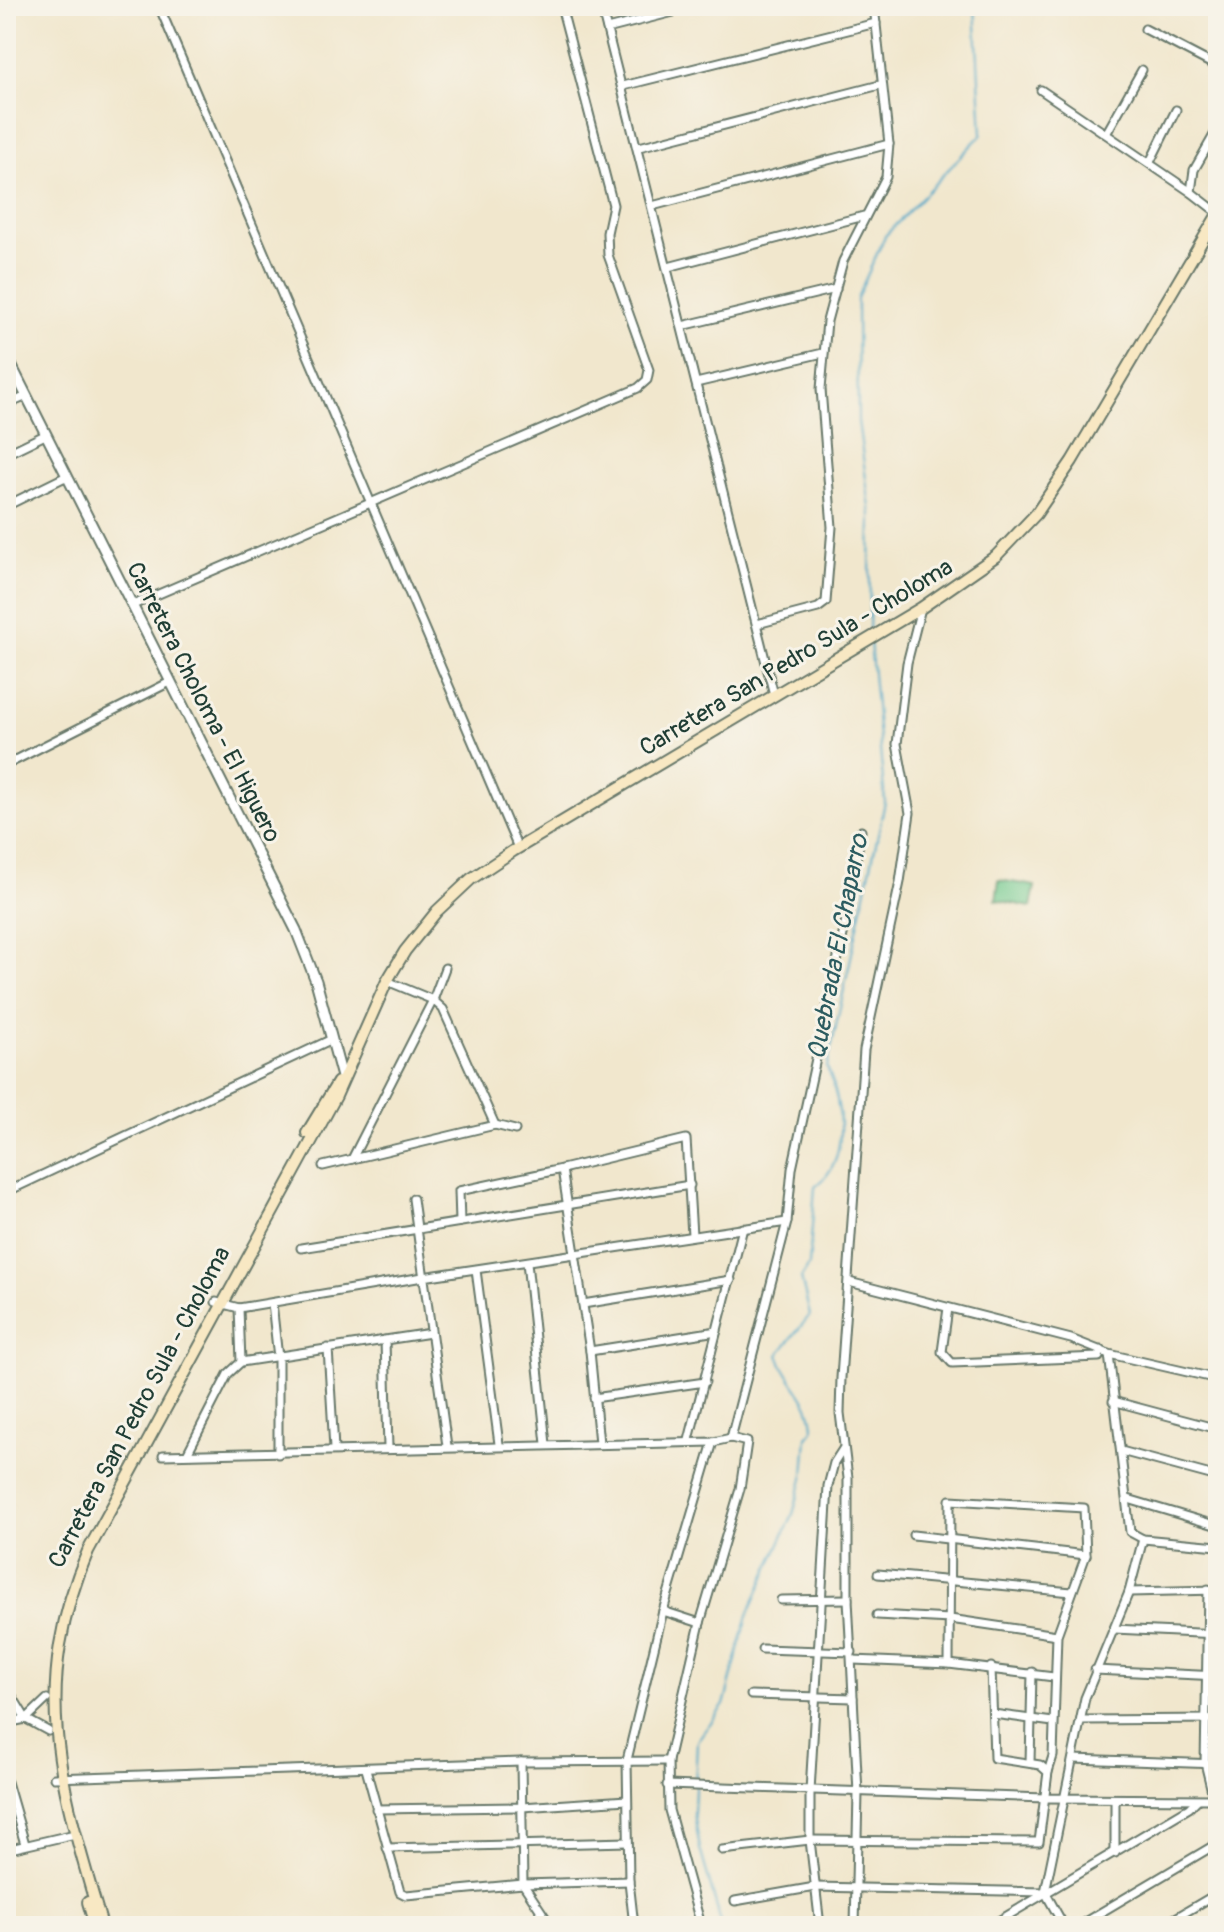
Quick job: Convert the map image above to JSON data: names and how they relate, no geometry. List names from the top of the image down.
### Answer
{
  "streets": {
    "main road": ["Carretera San Pedro Sula - Choloma"],
    "street": ["Carretera Choloma - El Higuero"]
  },
  "crossings": [
    ["Carretera San Pedro Sula - Choloma", "Carretera Choloma - El Higuero"]
  ],
  "water": ["Quebrada El Chaparro"]
}
